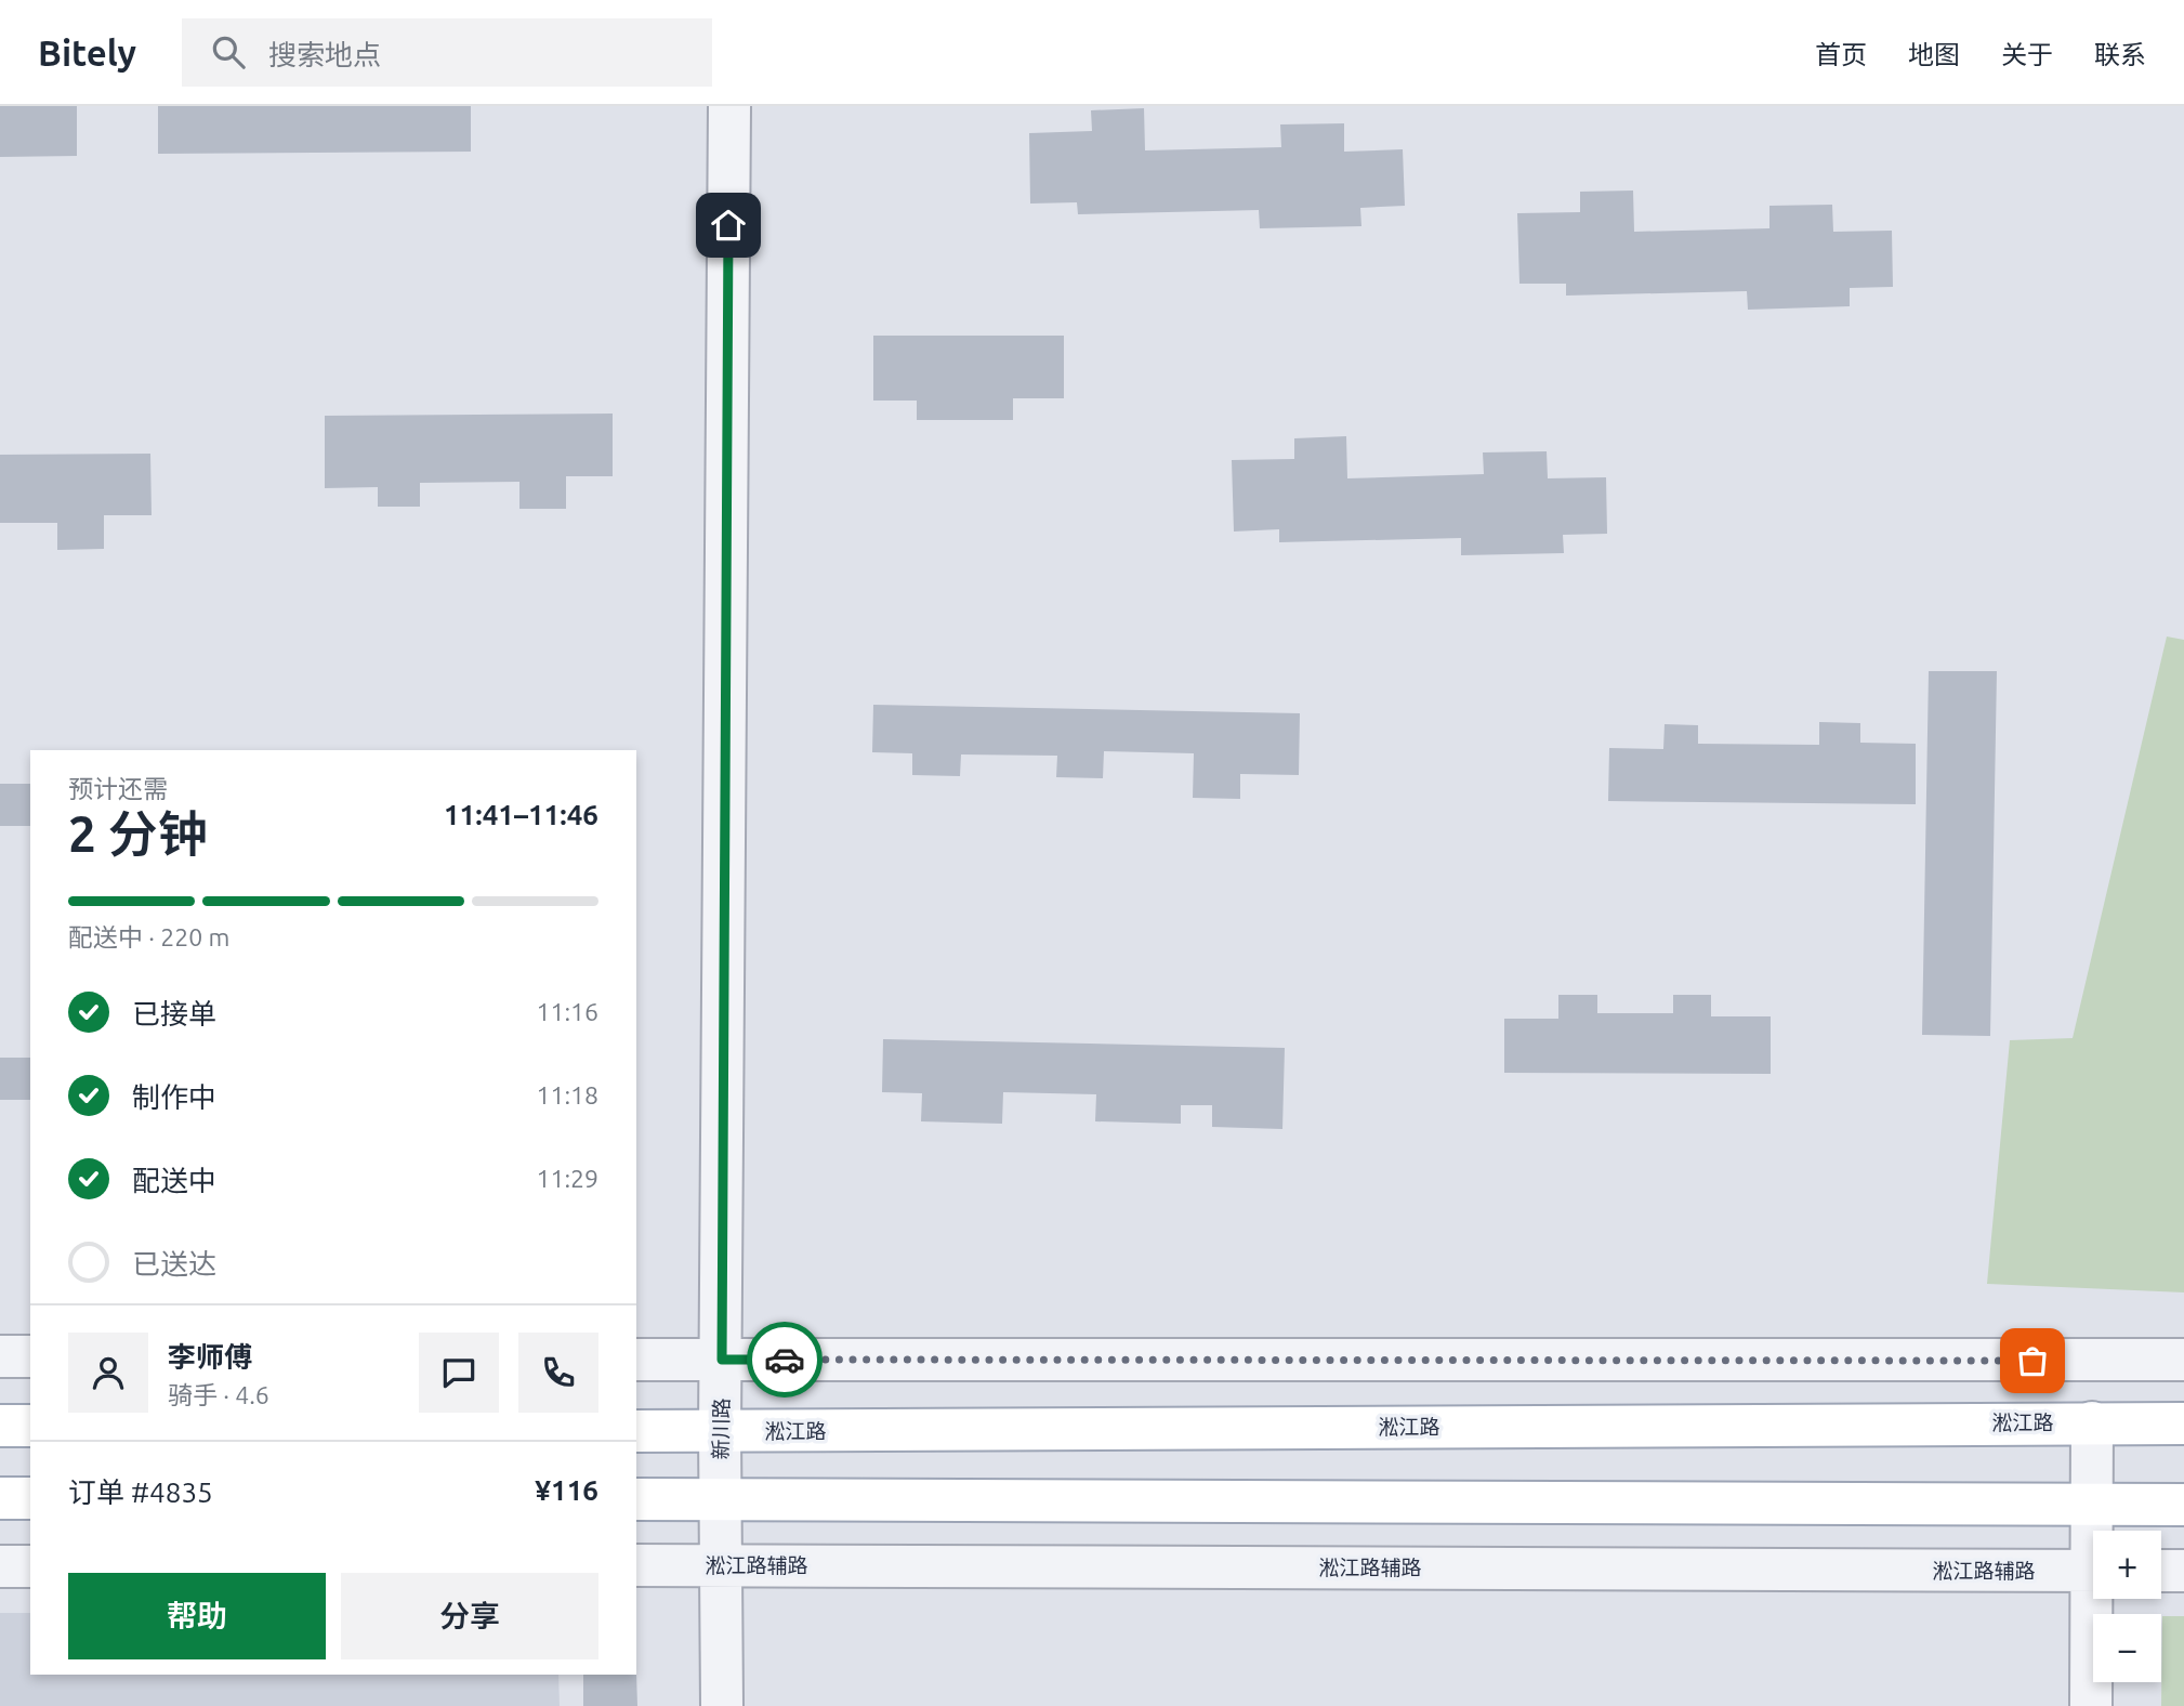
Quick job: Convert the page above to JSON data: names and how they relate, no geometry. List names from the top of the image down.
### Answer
{
  "streets": {
    "main road": ["淞江路"],
    "street": ["新川路", "淞江路辅路"]
  },
  "crossings": [
    ["淞江路", "新川路"],
    ["新川路", "淞江路辅路"]
  ],
  "page": {
    "header": "Bitely",
    "search": "搜索地点",
    "nav": [
      "首页",
      "地图",
      "关于",
      "联系"
    ],
    "heading": ["2 分钟", "预计还需", "11:41–11:46"],
    "panel": [
      "李师傅",
      "骑手 · 4.6",
      "订单 #4835",
      "¥116"
    ],
    "bar": "配送中 · 220 m",
    "list": [
      ["已接单", "11:16"],
      ["制作中", "11:18"],
      ["配送中", "11:29"],
      "已送达"
    ],
    "map_buttons": ["+", "−"],
    "buttons": ["帮助", "分享"]
  }
}
